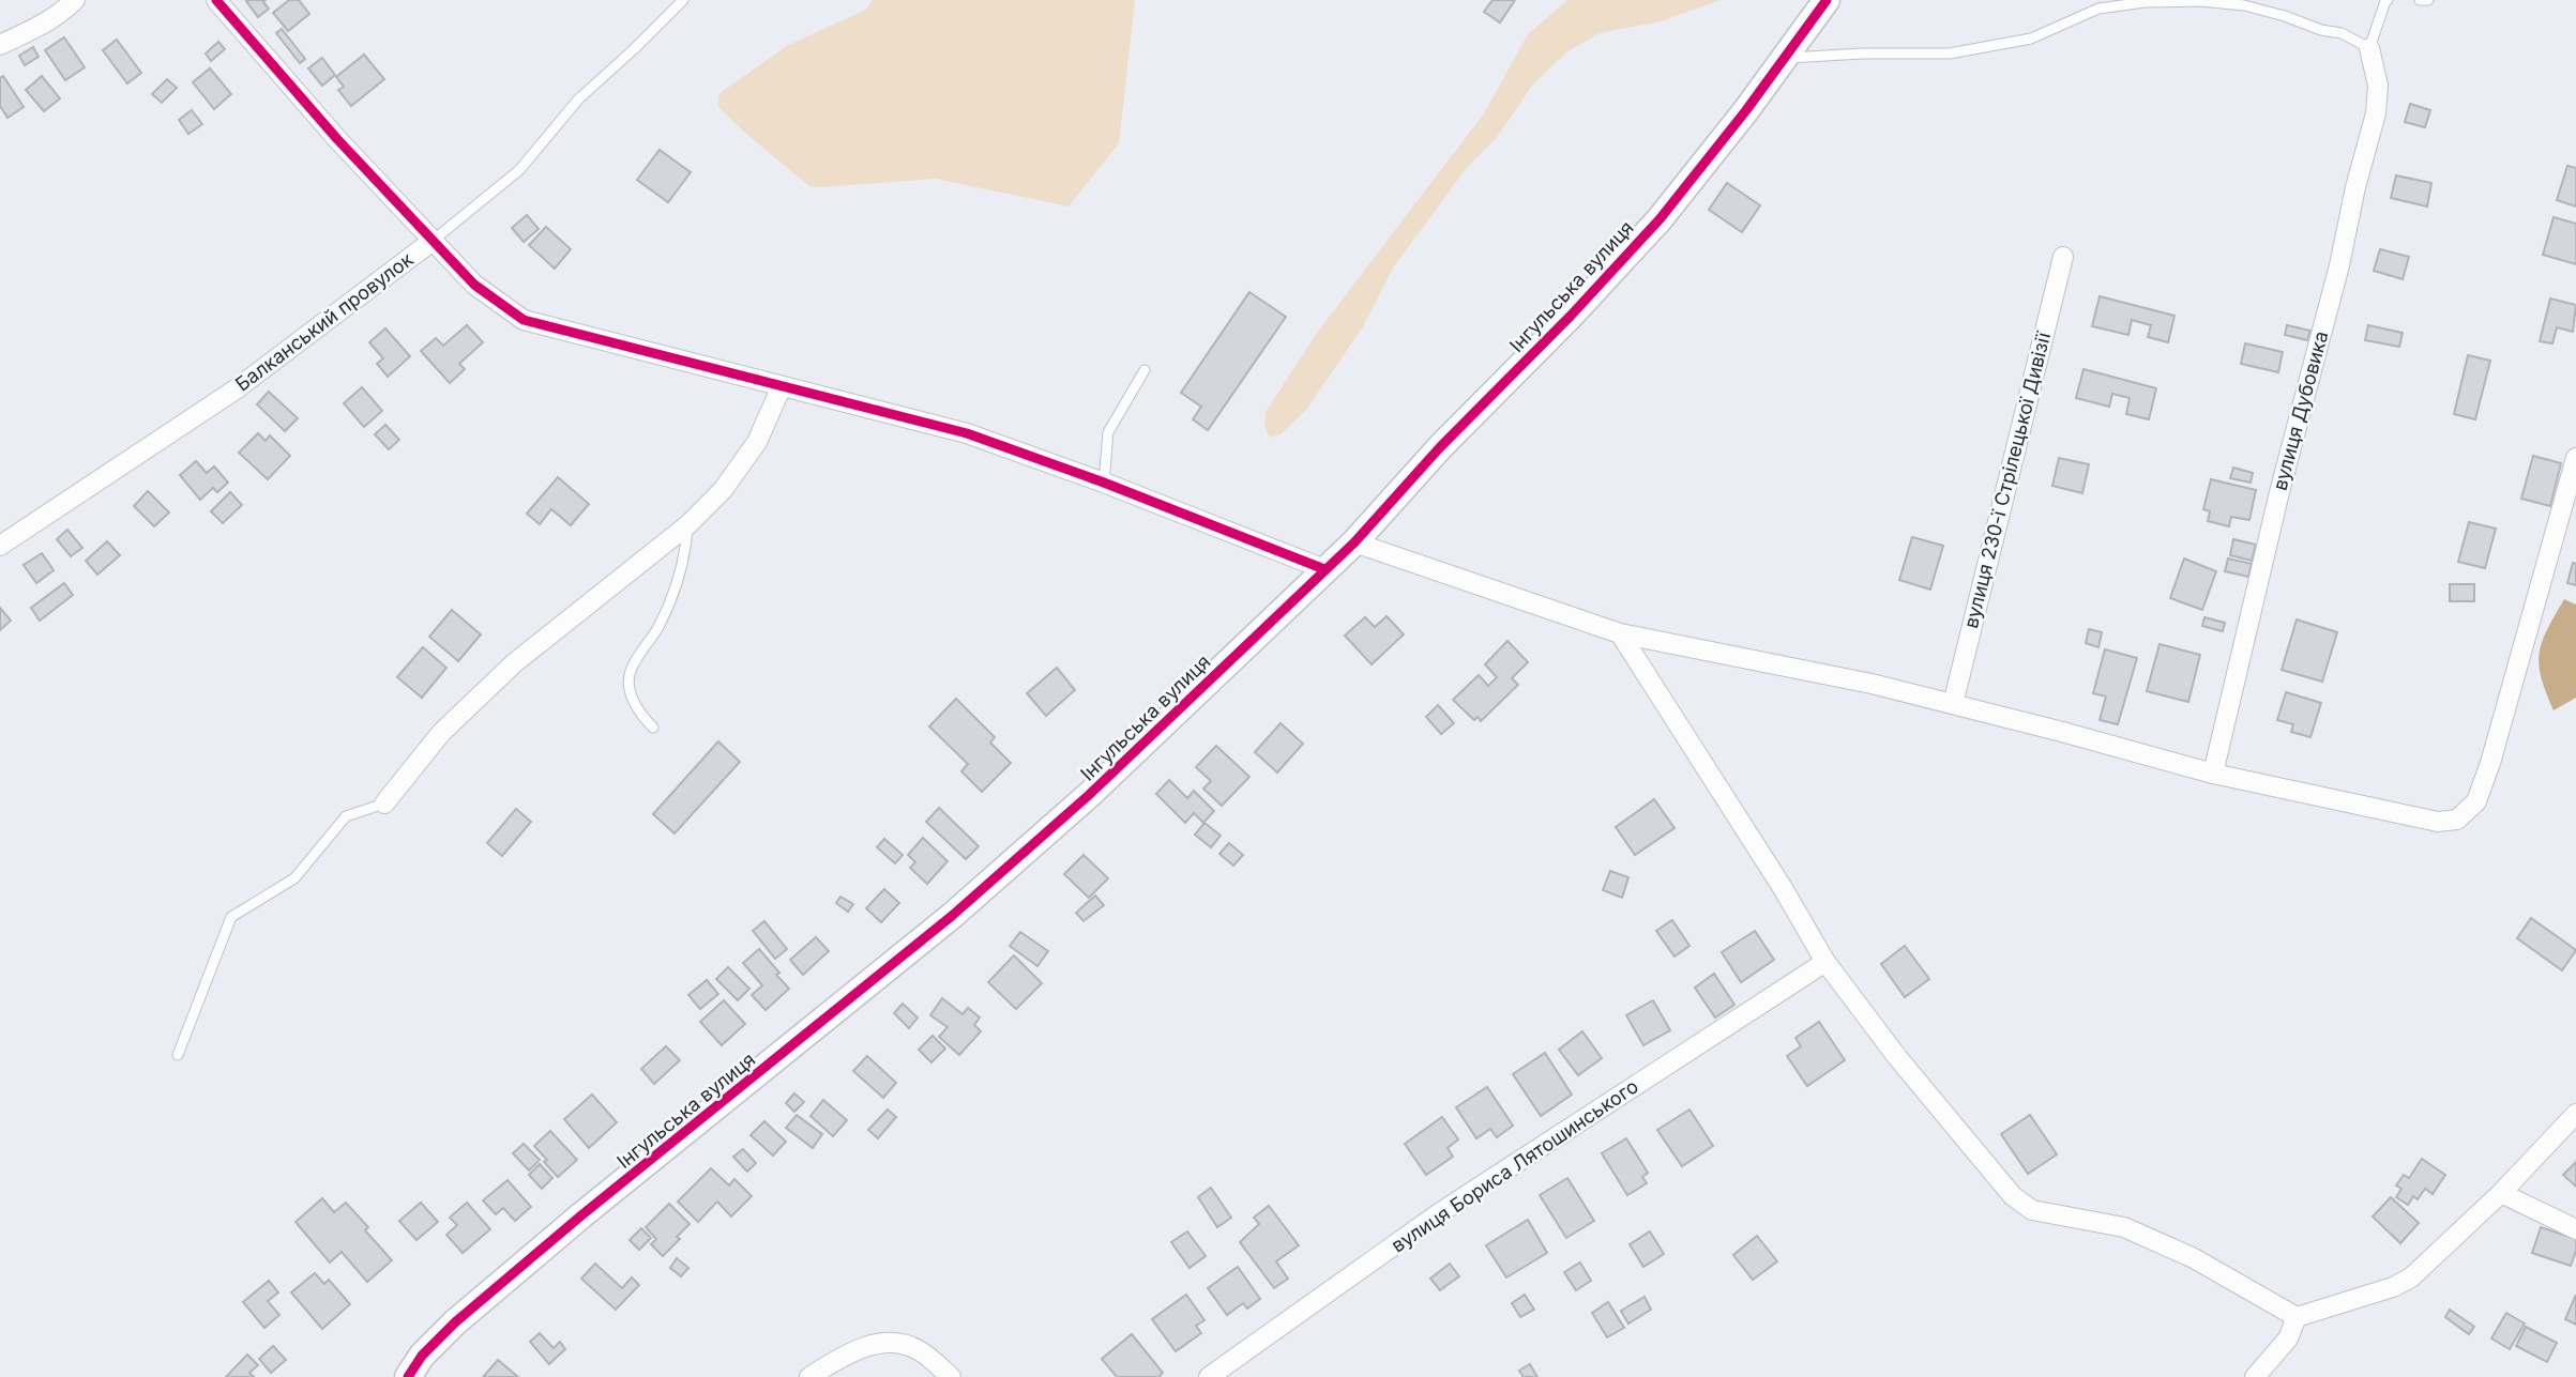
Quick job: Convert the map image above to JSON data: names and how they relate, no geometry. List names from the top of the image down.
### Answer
{
  "streets": {
    "street": [
      "Інгульська вулиця",
      "Балканський провулок",
      "вулиця Дубовика",
      "вулиця 230-ї Стрілецької Дивізії",
      "вулиця Бориса Лятошинського"
    ]
  }
}
